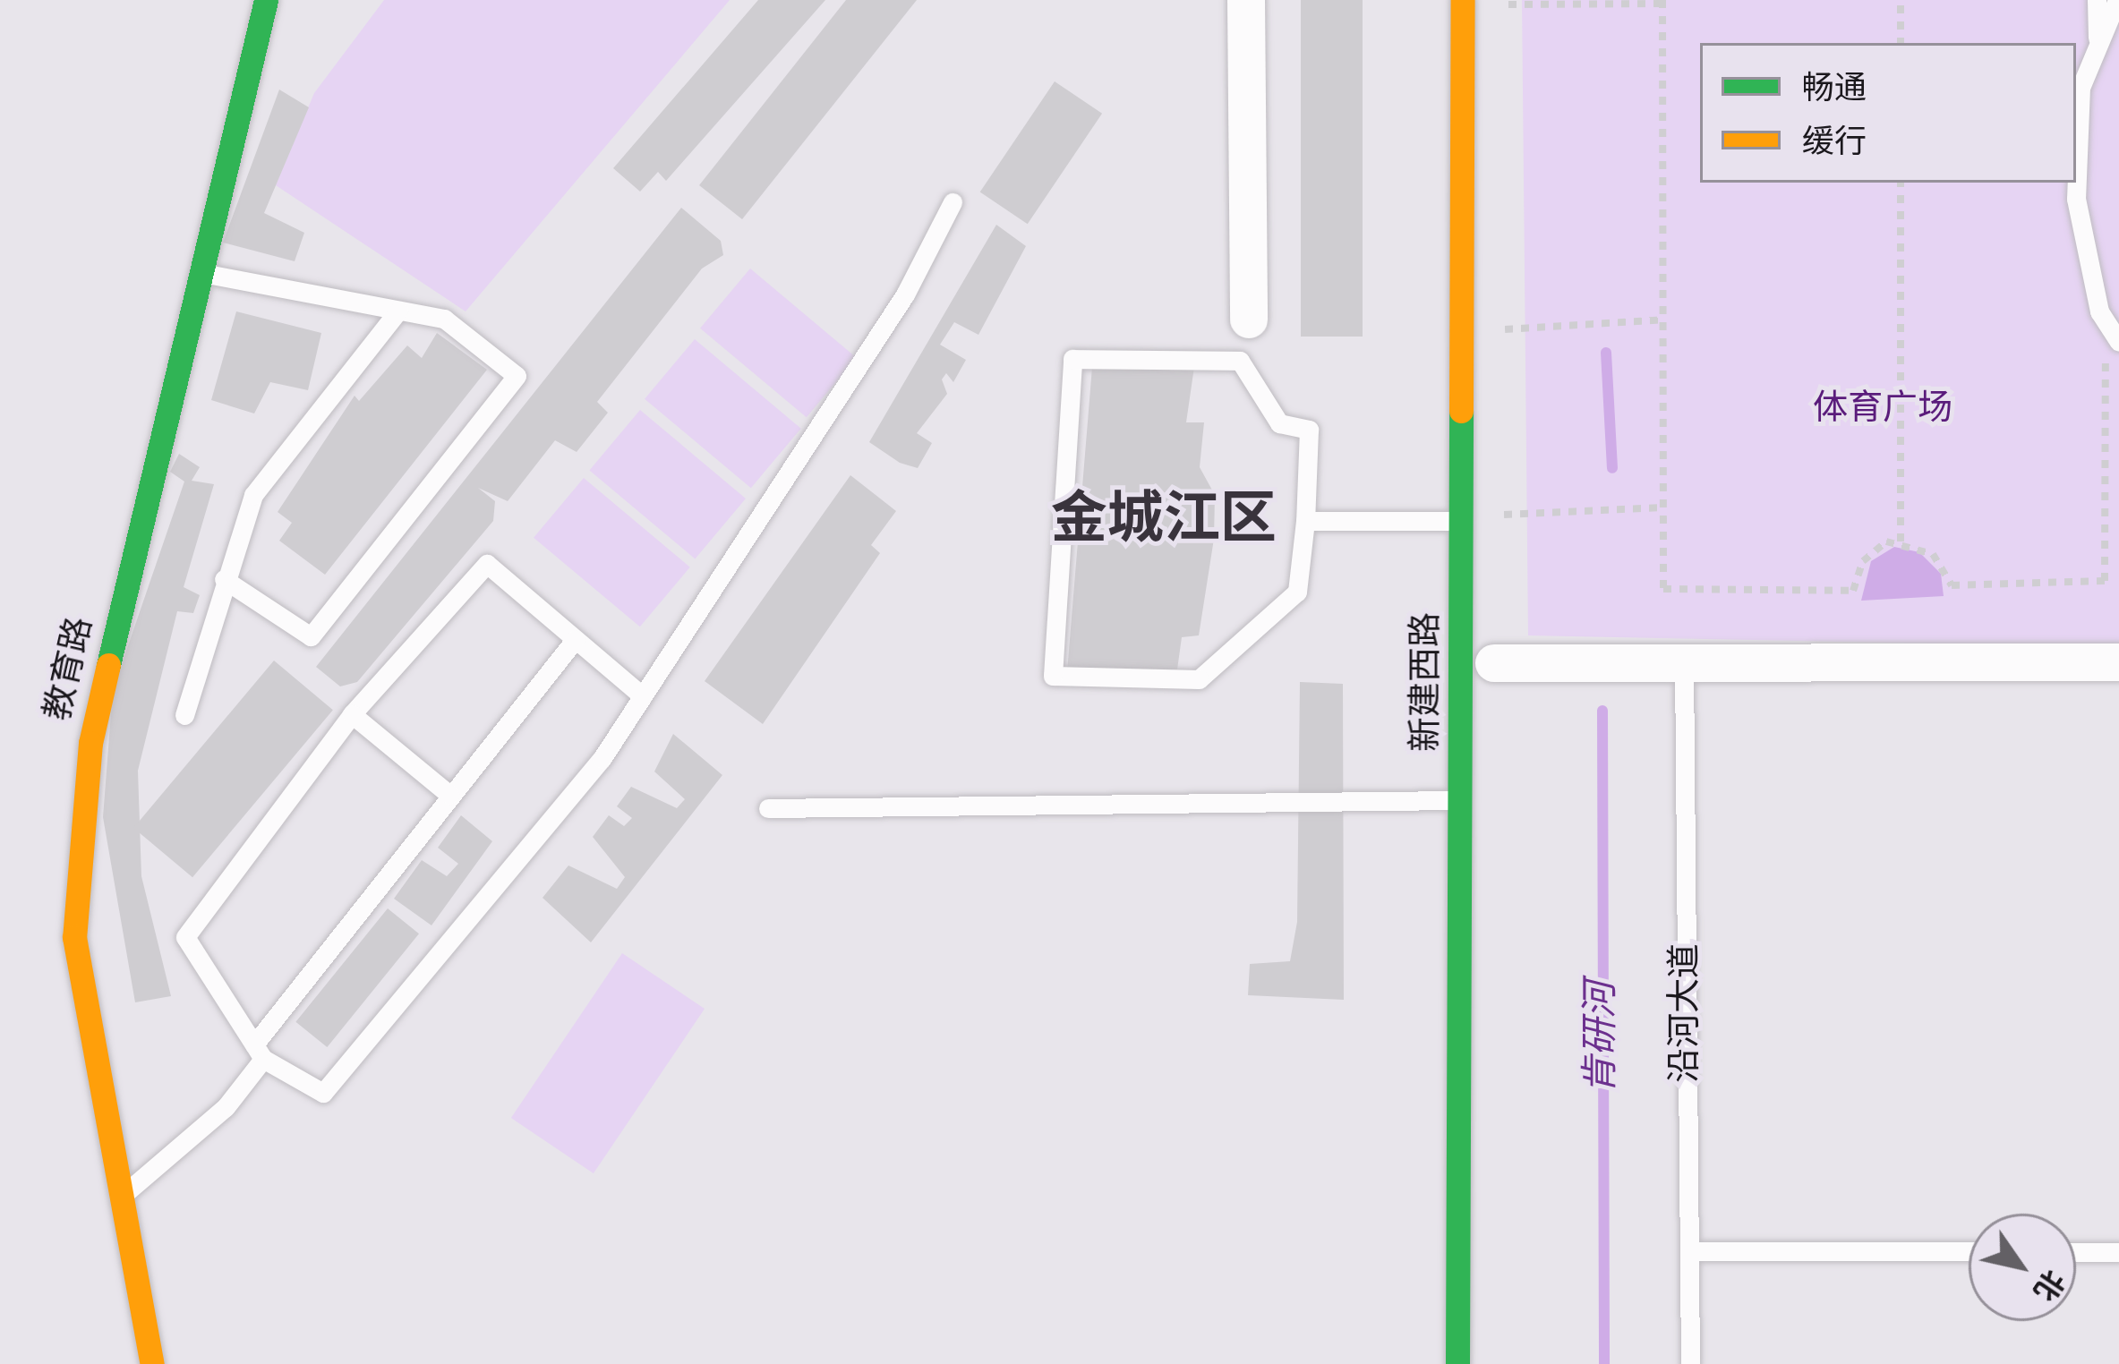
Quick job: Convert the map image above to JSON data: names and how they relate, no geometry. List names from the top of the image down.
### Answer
{
  "streets": {
    "street": ["教育路", "新建西路"],
    "lane": ["沿河大道"]
  },
  "districts": ["金城江区"],
  "water": ["肯研河"],
  "parks": ["体育广场"],
  "legend": ["畅通", "缓行"],
  "north": "bottom right"
}
